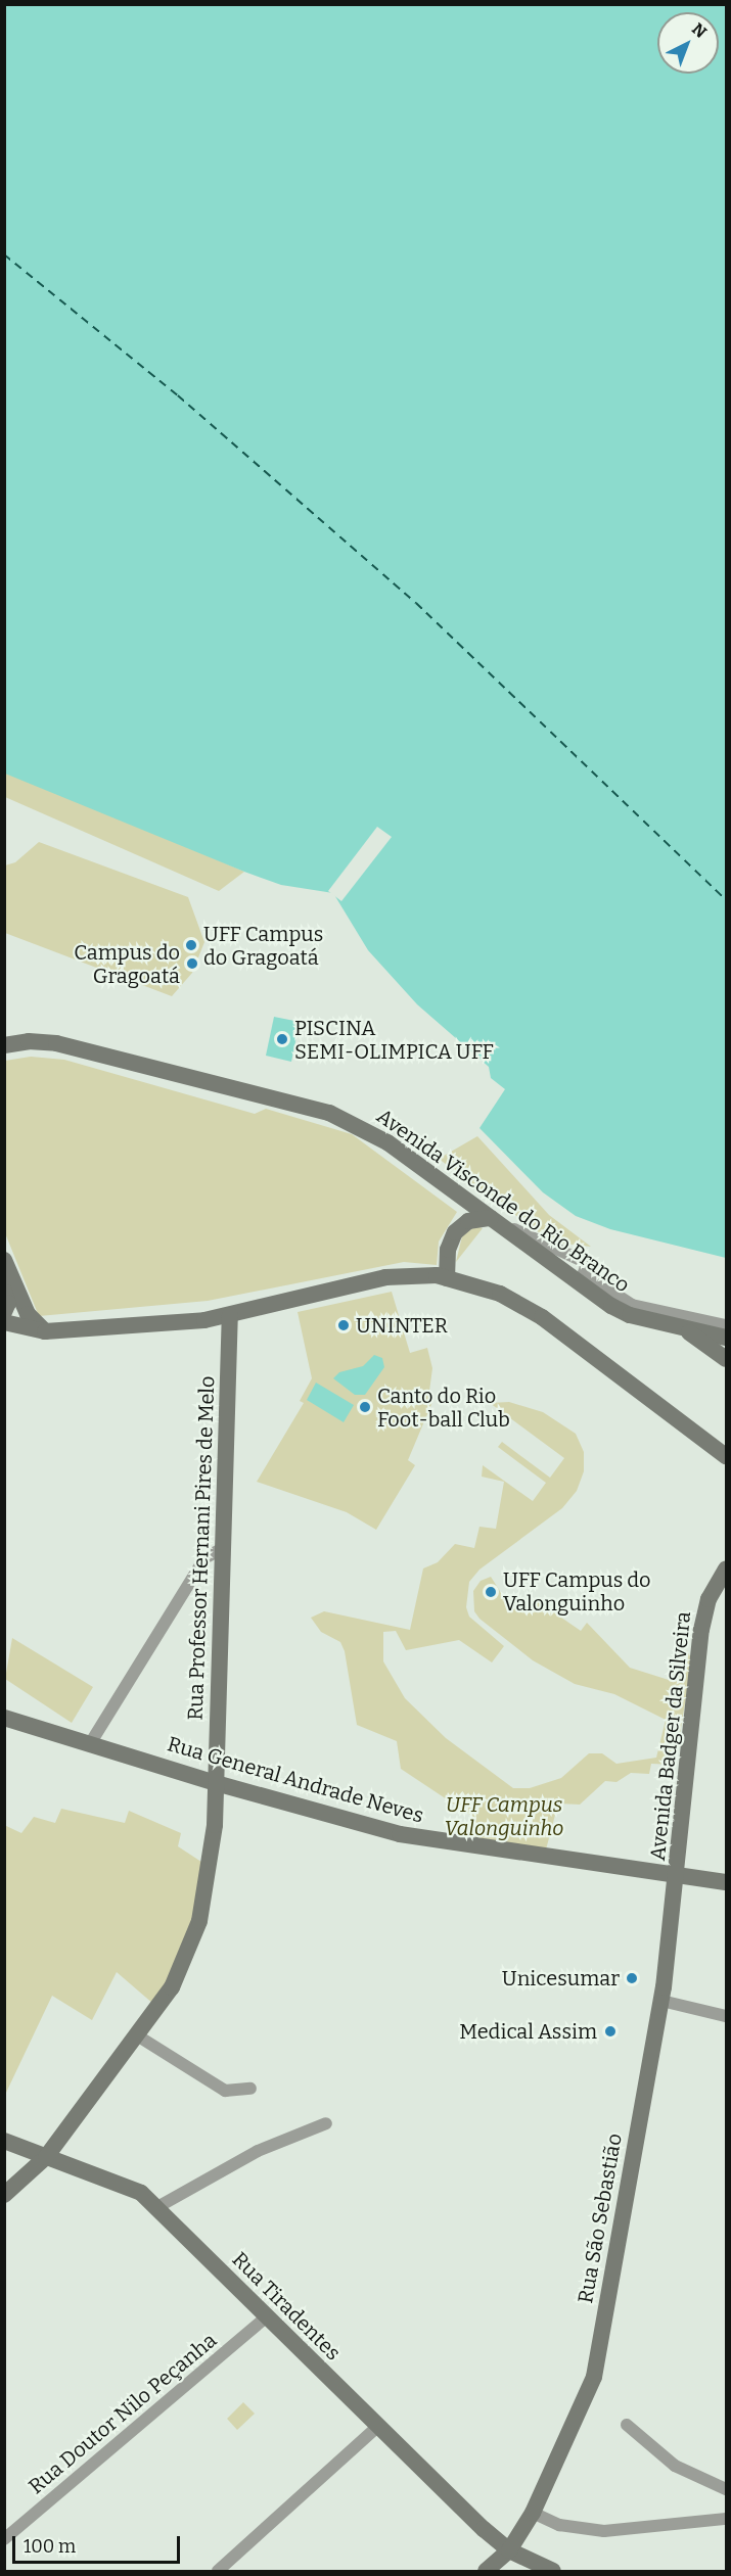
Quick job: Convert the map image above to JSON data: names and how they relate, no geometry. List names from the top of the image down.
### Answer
{
  "streets": {
    "street": [
      "Avenida Visconde do Rio Branco",
      "Rua Professor Hernani Pires de Melo",
      "Avenida Badger da Silveira",
      "Rua General Andrade Neves",
      "Rua São Sebastião",
      "Rua Tiradentes",
      "Rua Doutor Nilo Peçanha"
    ]
  },
  "crossings": [
    ["Rua Professor Hernani Pires de Melo", "Rua General Andrade Neves"],
    ["Rua Professor Hernani Pires de Melo", "Rua Tiradentes"],
    ["Avenida Badger da Silveira", "Rua General Andrade Neves"],
    ["Avenida Badger da Silveira", "Rua São Sebastião"],
    ["Rua General Andrade Neves", "Rua São Sebastião"],
    ["Rua São Sebastião", "Rua Tiradentes"],
    ["Rua Tiradentes", "Rua Doutor Nilo Peçanha"]
  ],
  "parks": ["UFF Campus Valonguinho"],
  "places": [
    "UFF Campus do Gragoatá",
    "Campus do Gragoatá",
    "PISCINA SEMI-OLIMPICA UFF",
    "UNINTER",
    "Canto do Rio Foot-ball Club",
    "UFF Campus do Valonguinho",
    "Unicesumar",
    "Medical Assim"
  ],
  "scale_bar": "100 m",
  "north": "top right"
}
